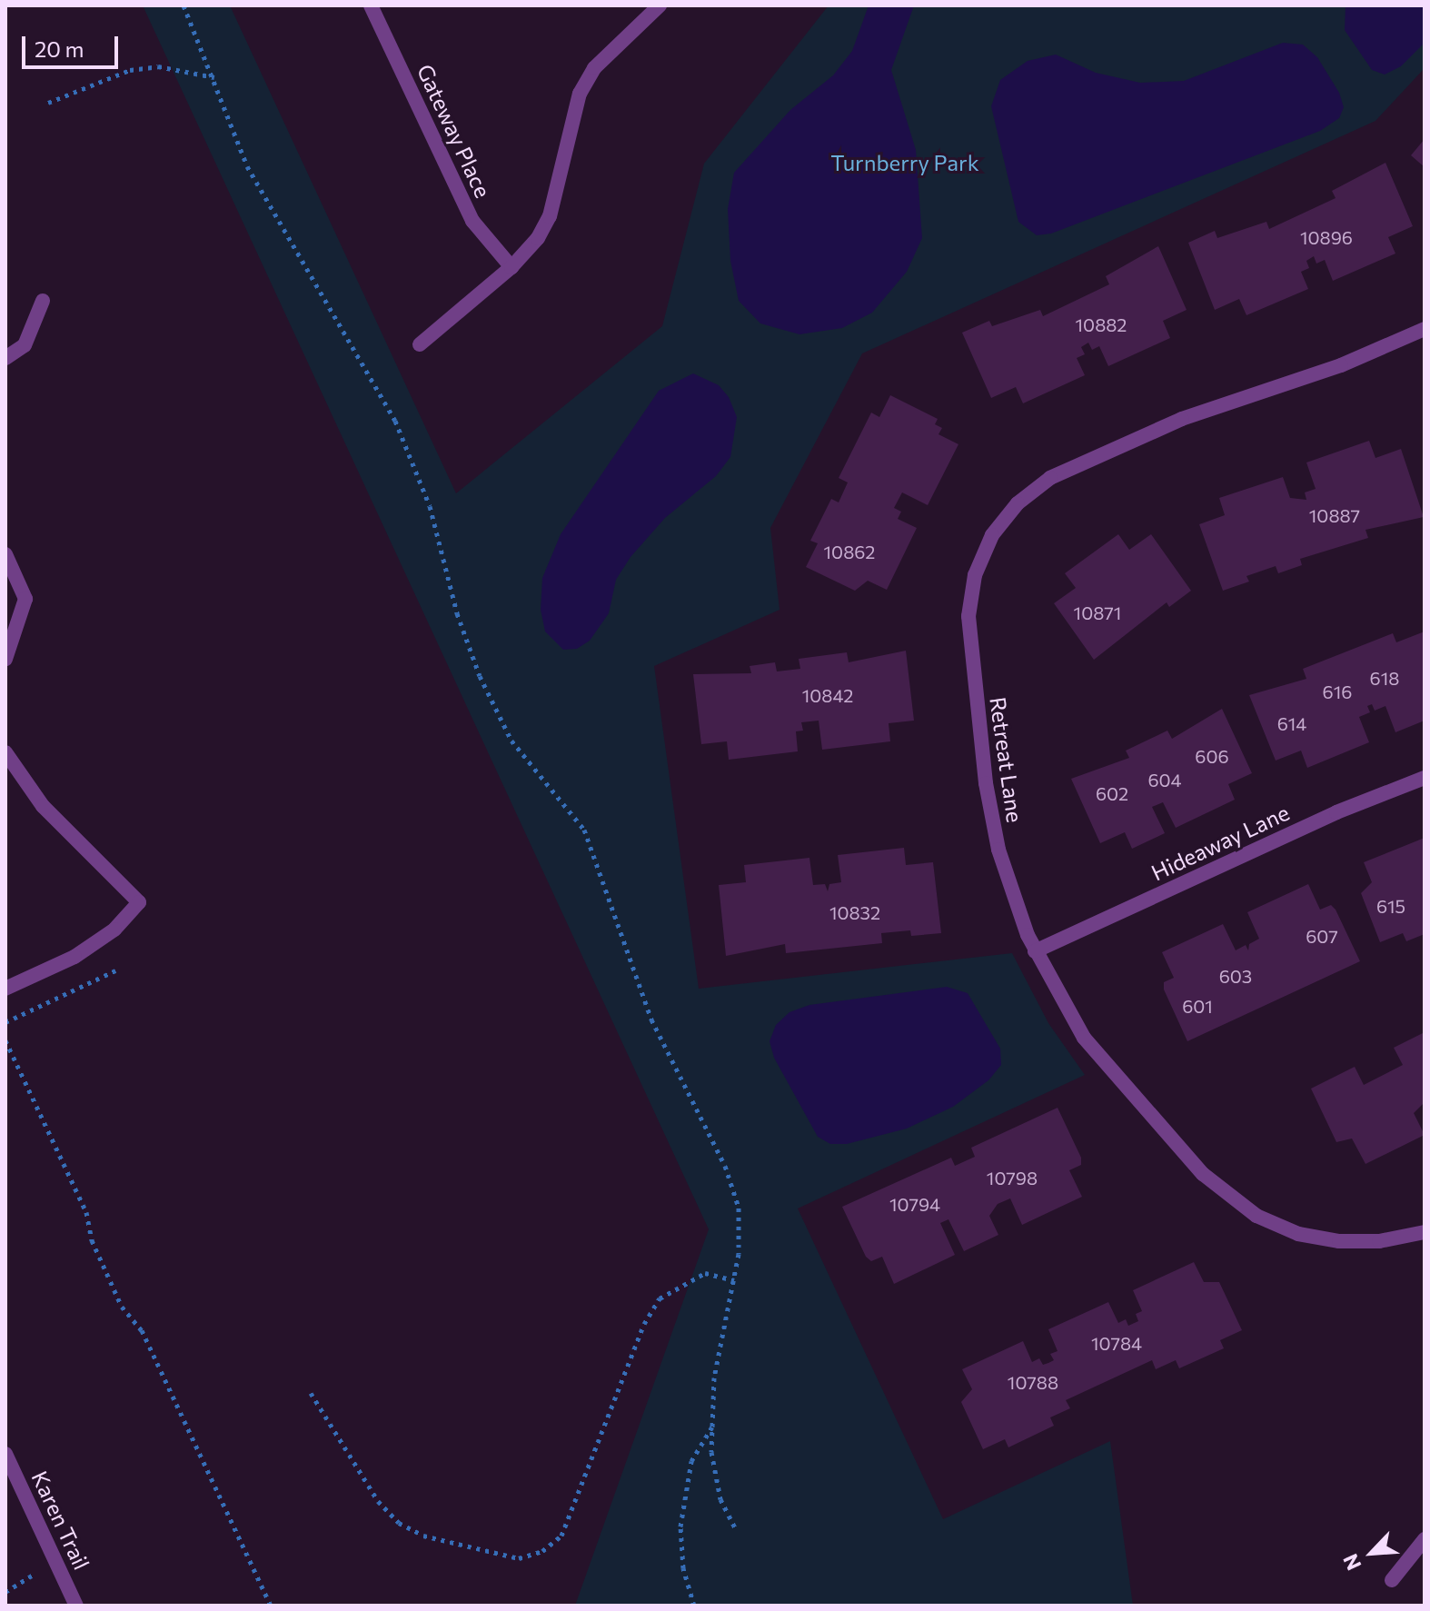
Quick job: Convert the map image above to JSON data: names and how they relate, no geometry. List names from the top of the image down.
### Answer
{
  "streets": {
    "street": [
      "Gateway Place",
      "Retreat Lane",
      "Hideaway Lane",
      "Karen Trail"
    ]
  },
  "crossings": [
    ["Retreat Lane", "Hideaway Lane"]
  ],
  "parks": ["Turnberry Park"],
  "house_numbers": [
    "10896",
    "10882",
    "10887",
    "10862",
    "10871",
    "618",
    "616",
    "10842",
    "614",
    "606",
    "604",
    "602",
    "615",
    "10832",
    "607",
    "603",
    "601",
    "10798",
    "10794",
    "10784",
    "10788"
  ],
  "scale_bar": "20 m",
  "north": "bottom left"
}
